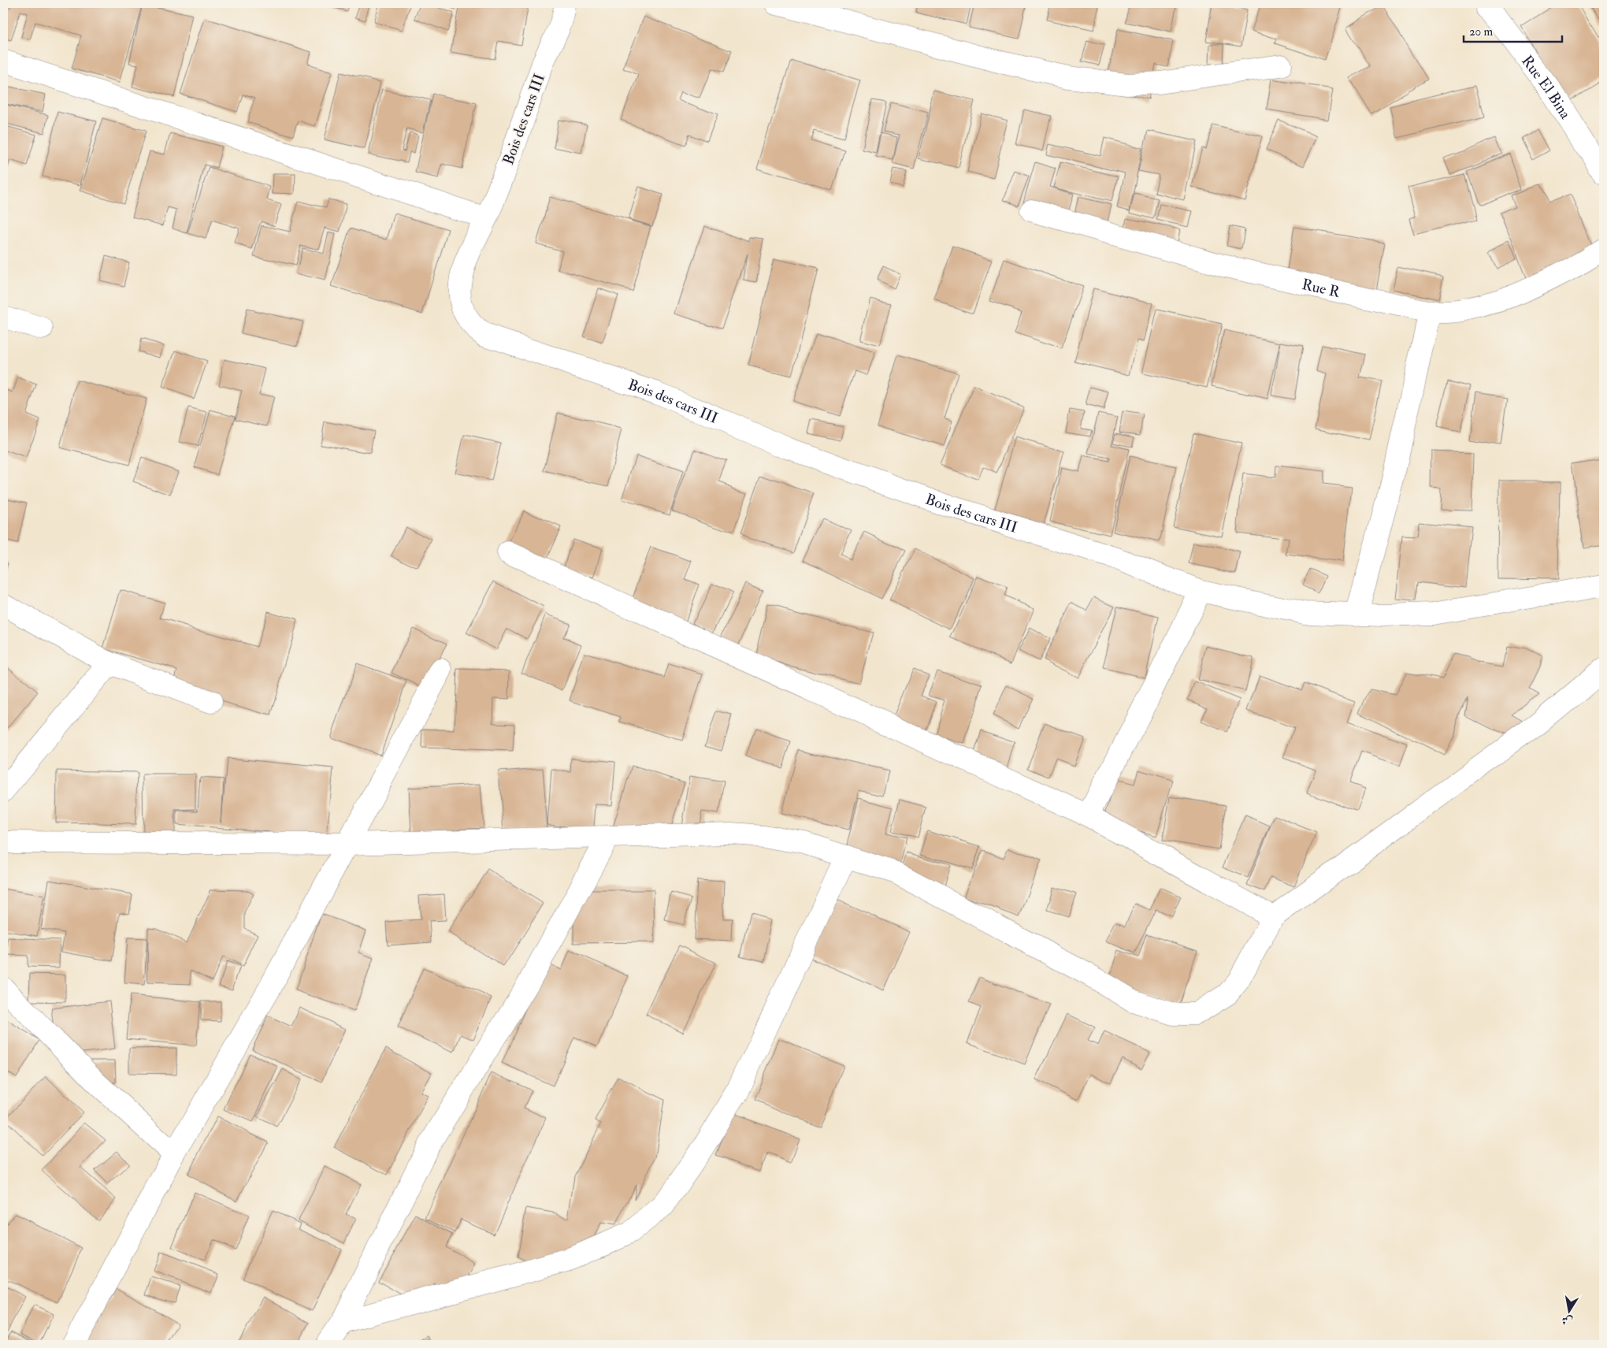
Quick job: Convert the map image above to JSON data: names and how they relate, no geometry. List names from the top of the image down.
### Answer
{
  "streets": {
    "street": ["Rue El Bina", "Bois des cars III", "Rue R"]
  },
  "scale_bar": "20 m",
  "north": "bottom"
}
